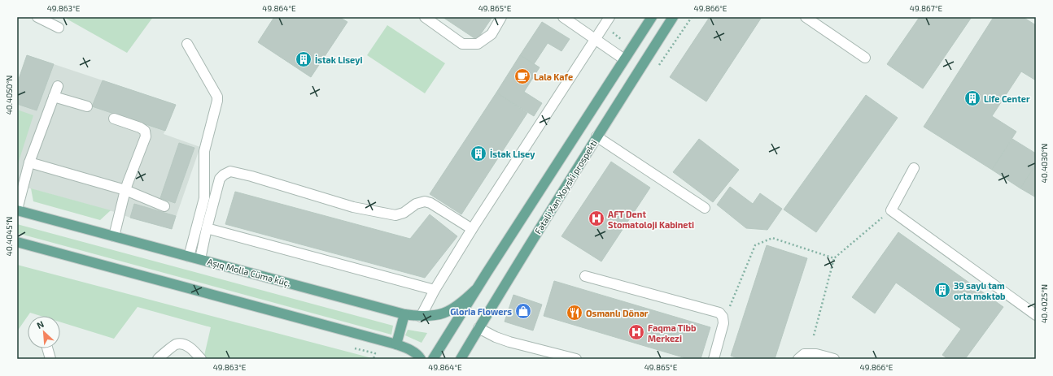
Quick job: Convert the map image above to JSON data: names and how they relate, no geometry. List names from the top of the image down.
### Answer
{
  "streets": {
    "main road": ["Fətəli Xan Xoyski prospekti", "Aşıq Molla Cümə küç."]
  },
  "places": {
    "building": [
      "İstək Liseyi",
      "Life Center",
      "İstək Lisey",
      "39 saylı tam orta məktəb"
    ],
    "cafe": ["Lalə Kafe"],
    "hospital": ["AFT Dent Stomatoloji Kabineti", "Faqma Tibb Merkezi"],
    "shop": ["Gloria Flowers"],
    "restaurant": ["Osmanlı Dönər"]
  },
  "north": "top left",
  "coordinates": [
    "49.863°E",
    "49.864°E",
    "49.865°E",
    "49.866°E",
    "49.867°E",
    "40.4050°N",
    "40.4030°N",
    "40.4045°N",
    "40.4025°N"
  ]
}
